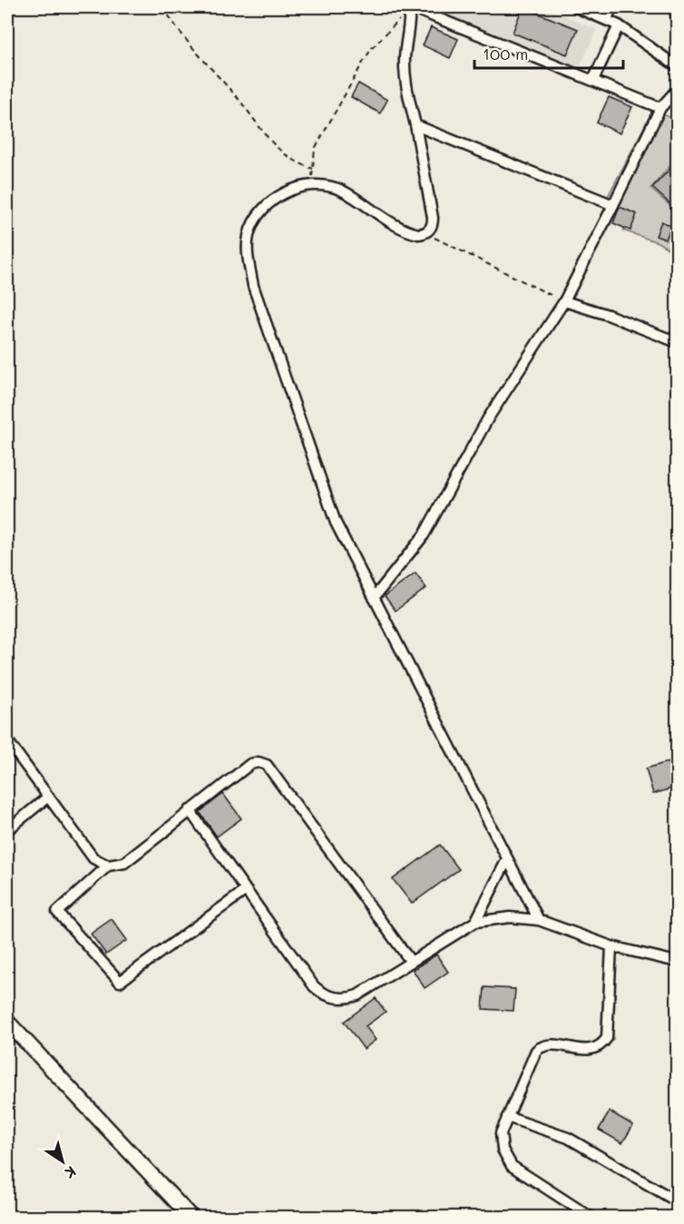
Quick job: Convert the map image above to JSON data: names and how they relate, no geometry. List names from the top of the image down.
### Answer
{
  "scale_bar": "100 m",
  "north": "bottom right"
}
